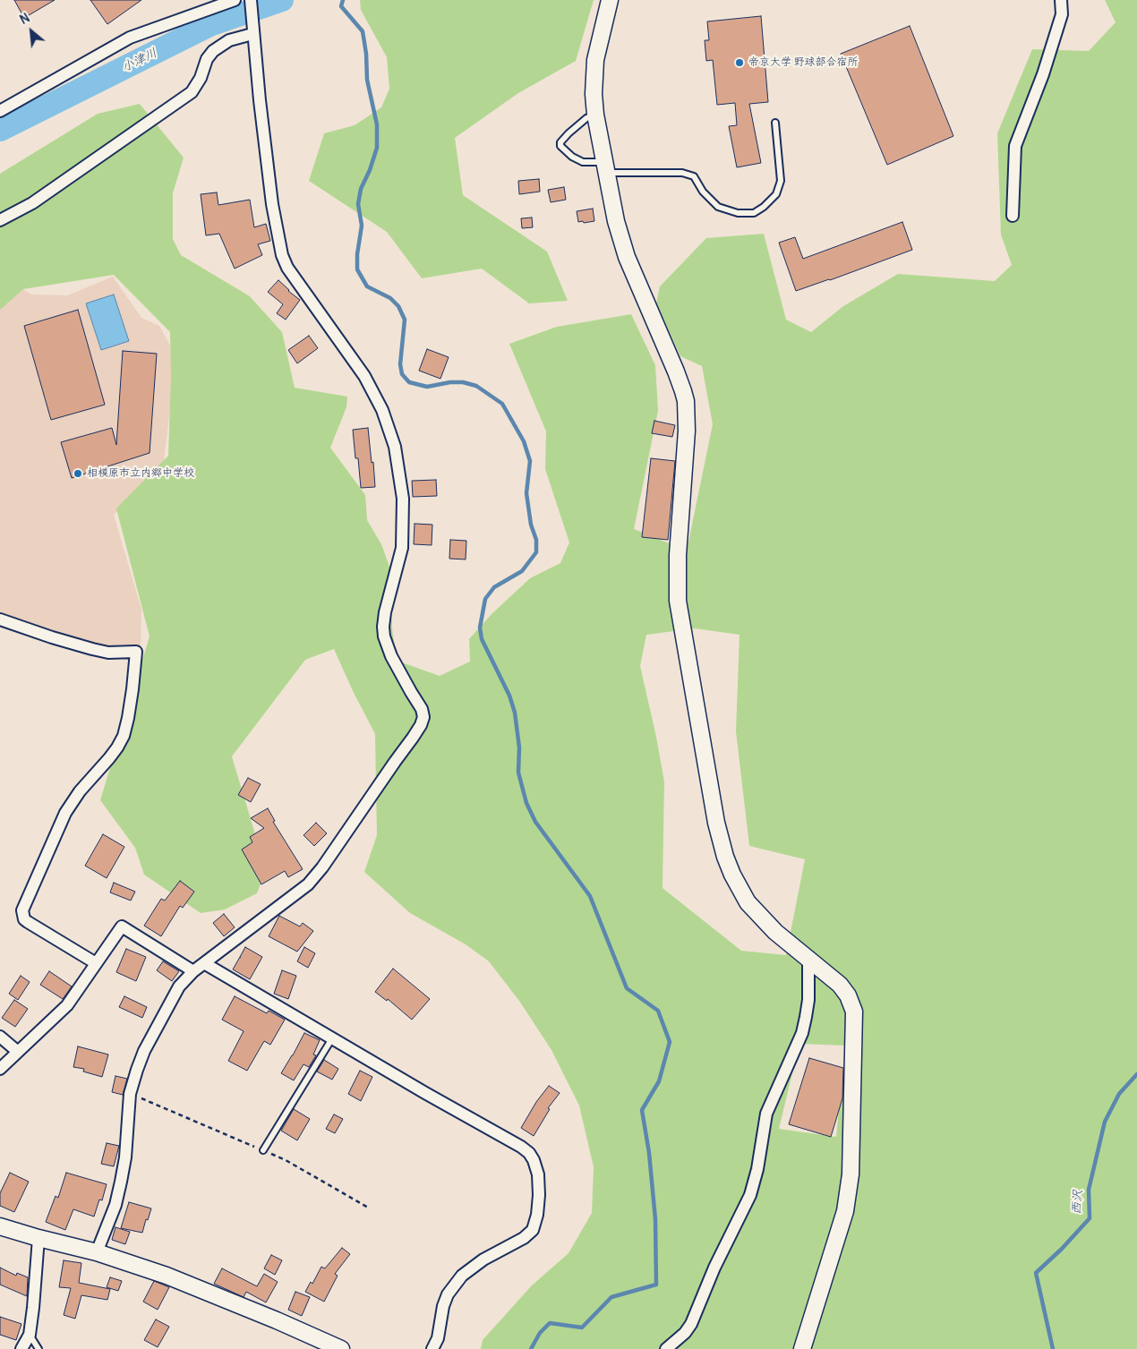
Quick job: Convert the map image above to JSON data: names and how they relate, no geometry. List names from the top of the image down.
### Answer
{
  "water": ["小津川", "西沢"],
  "places": ["帝京大学 野球部合宿所", "相模原市立内郷中学校"],
  "north": "top left"
}
